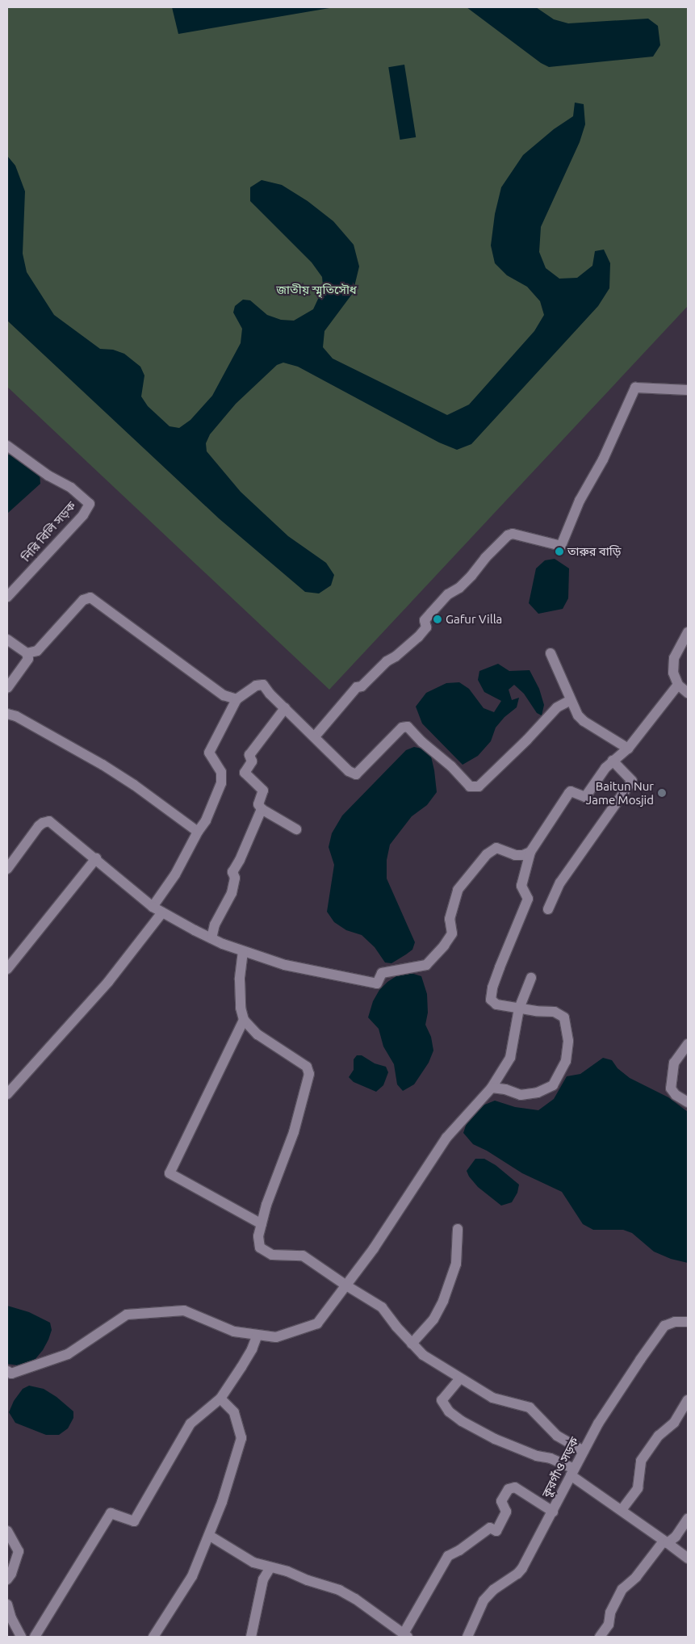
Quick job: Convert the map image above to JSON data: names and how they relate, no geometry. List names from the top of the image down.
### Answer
{
  "streets": {
    "street": ["নিরি বিলি সড়ক", "কুরগাঁও সড়ক"]
  },
  "parks": ["জাতীয় স্মৃতিসৌধ"],
  "places": ["তারুর বাড়ি", "Gafur Villa", "Baitun Nur Jame Mosjid"]
}
